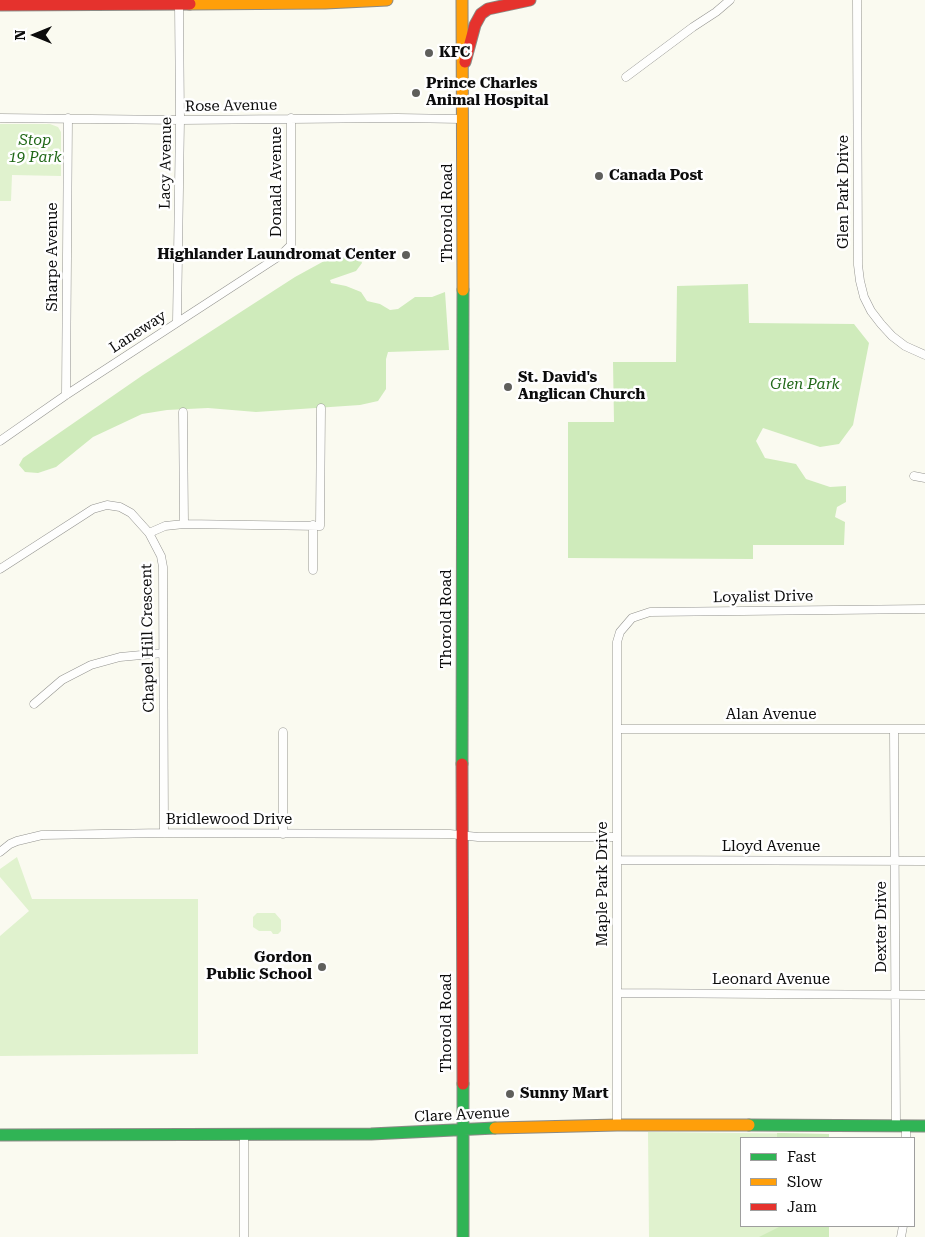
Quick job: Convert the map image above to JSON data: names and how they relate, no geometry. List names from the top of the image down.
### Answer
{
  "streets": {
    "street": [
      "Rose Avenue",
      "Lacy Avenue",
      "Donald Avenue",
      "Glen Park Drive",
      "Thorold Road",
      "Sharpe Avenue",
      "Laneway",
      "Loyalist Drive",
      "Chapel Hill Crescent",
      "Alan Avenue",
      "Bridlewood Drive",
      "Lloyd Avenue",
      "Maple Park Drive",
      "Dexter Drive",
      "Leonard Avenue",
      "Clare Avenue"
    ]
  },
  "crossings": [
    ["Rose Avenue", "Lacy Avenue"],
    ["Rose Avenue", "Donald Avenue"],
    ["Rose Avenue", "Thorold Road"],
    ["Rose Avenue", "Sharpe Avenue"],
    ["Lacy Avenue", "Laneway"],
    ["Donald Avenue", "Laneway"],
    ["Thorold Road", "Bridlewood Drive"],
    ["Thorold Road", "Clare Avenue"],
    ["Sharpe Avenue", "Laneway"],
    ["Loyalist Drive", "Maple Park Drive"],
    ["Chapel Hill Crescent", "Bridlewood Drive"],
    ["Alan Avenue", "Maple Park Drive"],
    ["Alan Avenue", "Dexter Drive"],
    ["Lloyd Avenue", "Maple Park Drive"],
    ["Lloyd Avenue", "Dexter Drive"],
    ["Maple Park Drive", "Leonard Avenue"],
    ["Maple Park Drive", "Clare Avenue"],
    ["Dexter Drive", "Leonard Avenue"],
    ["Dexter Drive", "Clare Avenue"]
  ],
  "parks": ["Stop 19 Park", "Glen Park"],
  "places": [
    "KFC",
    "Prince Charles Animal Hospital",
    "Canada Post",
    "Highlander Laundromat Center",
    "St. David's Anglican Church",
    "Gordon Public School",
    "Sunny Mart"
  ],
  "legend": ["Fast", "Slow", "Jam"],
  "north": "left"
}
